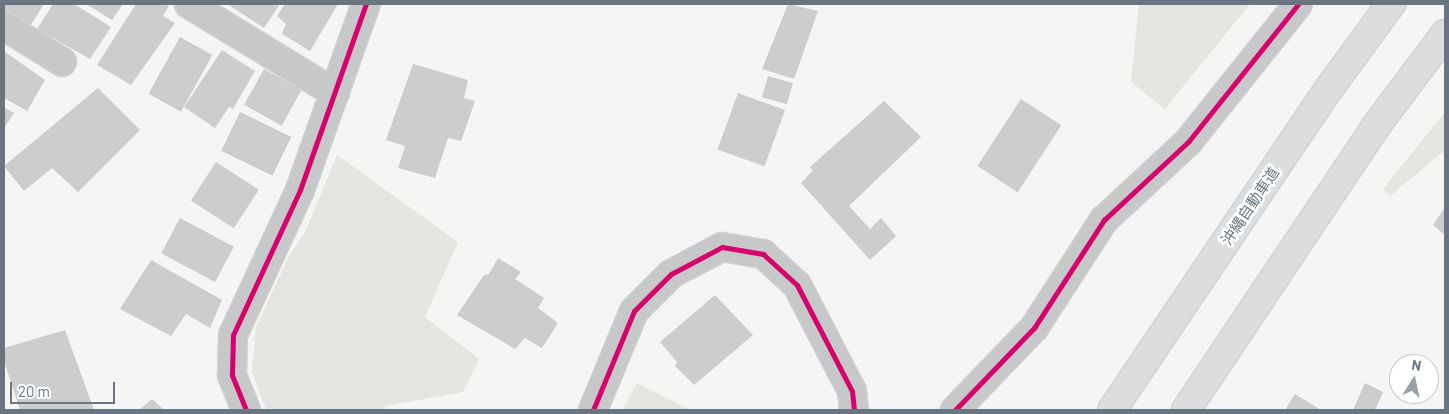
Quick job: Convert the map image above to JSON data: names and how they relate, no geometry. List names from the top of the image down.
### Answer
{
  "streets": {
    "highway": ["沖縄自動車道"]
  },
  "scale_bar": "20 m",
  "north": "top"
}
